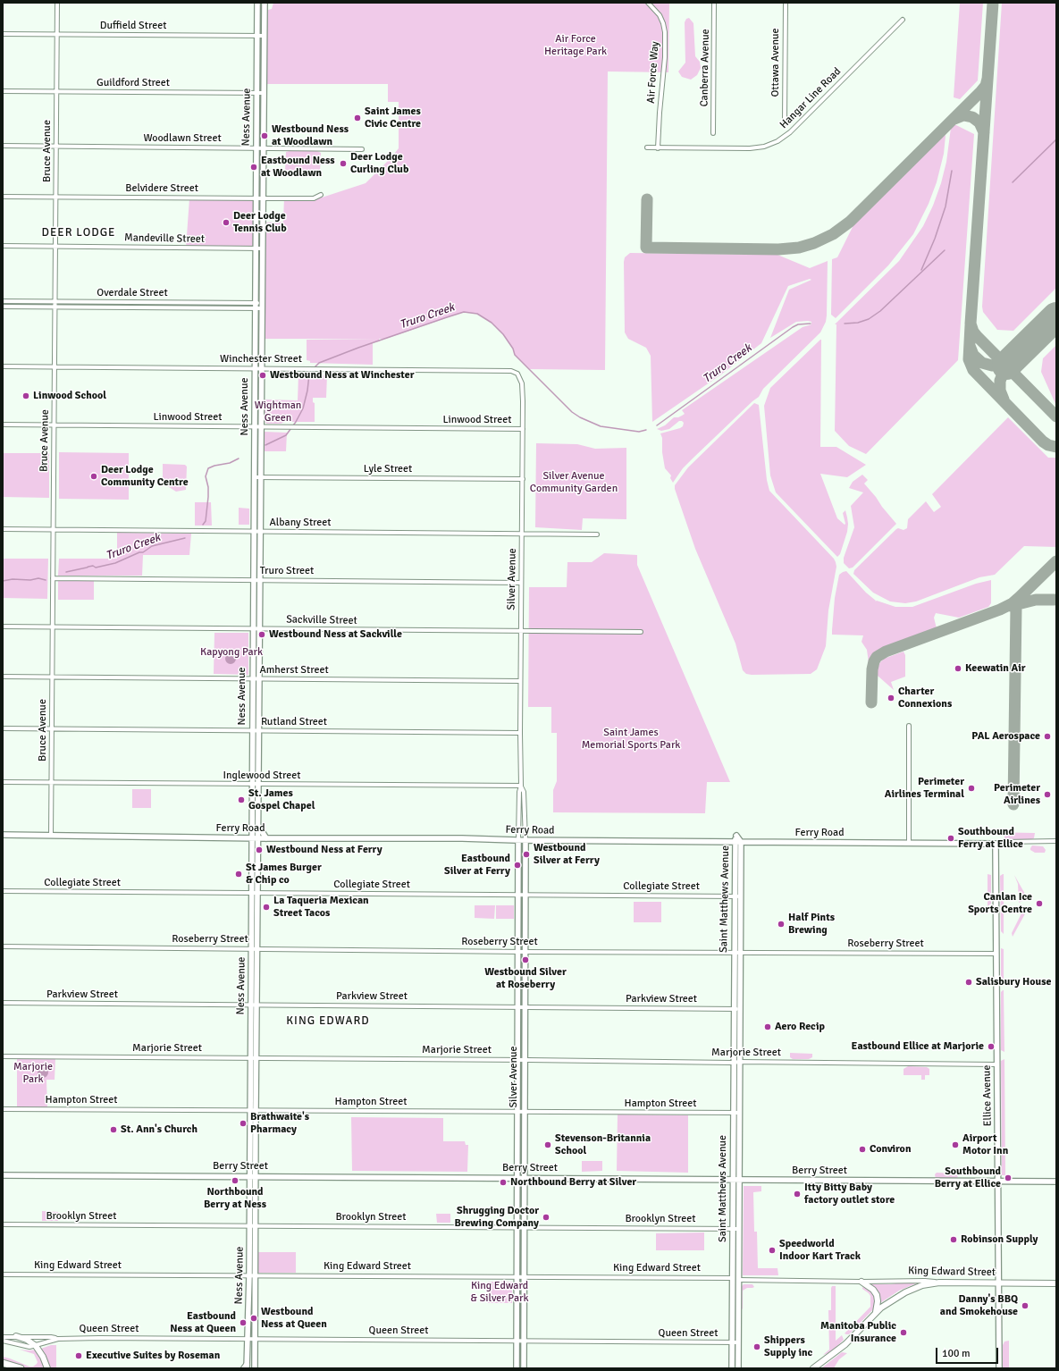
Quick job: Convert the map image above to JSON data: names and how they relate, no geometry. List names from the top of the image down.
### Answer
{
  "streets": {
    "main road": [
      "Ness Avenue",
      "Silver Avenue",
      "Ferry Road",
      "Saint Matthews Avenue",
      "Ellice Avenue",
      "Berry Street",
      "King Edward Street"
    ],
    "street": [
      "Duffield Street",
      "Ottawa Avenue",
      "Canberra Avenue",
      "Air Force Way",
      "Guildford Street",
      "Hangar Line Road",
      "Woodlawn Street",
      "Bruce Avenue",
      "Belvidere Street",
      "Mandeville Street",
      "Overdale Street",
      "Winchester Street",
      "Linwood Street",
      "Lyle Street",
      "Albany Street",
      "Truro Street",
      "Sackville Street",
      "Amherst Street",
      "Rutland Street",
      "Inglewood Street",
      "Collegiate Street",
      "Roseberry Street",
      "Parkview Street",
      "Marjorie Street",
      "Hampton Street",
      "Brooklyn Street",
      "Queen Street"
    ]
  },
  "crossings": [
    ["Duffield Street", "Ness Avenue"],
    ["Duffield Street", "Bruce Avenue"],
    ["Air Force Way", "Hangar Line Road"],
    ["Guildford Street", "Ness Avenue"],
    ["Guildford Street", "Bruce Avenue"],
    ["Ness Avenue", "Woodlawn Street"],
    ["Ness Avenue", "Belvidere Street"],
    ["Ness Avenue", "Mandeville Street"],
    ["Ness Avenue", "Overdale Street"],
    ["Ness Avenue", "Winchester Street"],
    ["Ness Avenue", "Linwood Street"],
    ["Ness Avenue", "Lyle Street"],
    ["Ness Avenue", "Albany Street"],
    ["Ness Avenue", "Truro Street"],
    ["Ness Avenue", "Sackville Street"],
    ["Ness Avenue", "Amherst Street"],
    ["Ness Avenue", "Rutland Street"],
    ["Ness Avenue", "Inglewood Street"],
    ["Ness Avenue", "Ferry Road"],
    ["Ness Avenue", "Collegiate Street"],
    ["Ness Avenue", "Roseberry Street"],
    ["Ness Avenue", "Parkview Street"],
    ["Ness Avenue", "Marjorie Street"],
    ["Ness Avenue", "Hampton Street"],
    ["Ness Avenue", "Berry Street"],
    ["Ness Avenue", "Brooklyn Street"],
    ["Ness Avenue", "King Edward Street"],
    ["Ness Avenue", "Queen Street"],
    ["Woodlawn Street", "Bruce Avenue"],
    ["Bruce Avenue", "Belvidere Street"],
    ["Bruce Avenue", "Mandeville Street"],
    ["Bruce Avenue", "Overdale Street"],
    ["Bruce Avenue", "Winchester Street"],
    ["Bruce Avenue", "Linwood Street"],
    ["Bruce Avenue", "Albany Street"],
    ["Bruce Avenue", "Truro Street"],
    ["Bruce Avenue", "Sackville Street"],
    ["Bruce Avenue", "Amherst Street"],
    ["Bruce Avenue", "Rutland Street"],
    ["Bruce Avenue", "Inglewood Street"],
    ["Bruce Avenue", "Ferry Road"],
    ["Winchester Street", "Silver Avenue"],
    ["Linwood Street", "Silver Avenue"],
    ["Lyle Street", "Silver Avenue"],
    ["Albany Street", "Silver Avenue"],
    ["Truro Street", "Silver Avenue"],
    ["Silver Avenue", "Sackville Street"],
    ["Silver Avenue", "Amherst Street"],
    ["Silver Avenue", "Rutland Street"],
    ["Silver Avenue", "Inglewood Street"],
    ["Silver Avenue", "Ferry Road"],
    ["Silver Avenue", "Collegiate Street"],
    ["Silver Avenue", "Roseberry Street"],
    ["Silver Avenue", "Parkview Street"],
    ["Silver Avenue", "Marjorie Street"],
    ["Silver Avenue", "Hampton Street"],
    ["Silver Avenue", "Berry Street"],
    ["Silver Avenue", "Brooklyn Street"],
    ["Silver Avenue", "King Edward Street"],
    ["Silver Avenue", "Queen Street"],
    ["Ferry Road", "Saint Matthews Avenue"],
    ["Ferry Road", "Ellice Avenue"],
    ["Collegiate Street", "Saint Matthews Avenue"],
    ["Saint Matthews Avenue", "Roseberry Street"],
    ["Saint Matthews Avenue", "Parkview Street"],
    ["Saint Matthews Avenue", "Marjorie Street"],
    ["Saint Matthews Avenue", "Hampton Street"],
    ["Saint Matthews Avenue", "Berry Street"],
    ["Saint Matthews Avenue", "Brooklyn Street"],
    ["Saint Matthews Avenue", "King Edward Street"],
    ["Saint Matthews Avenue", "Queen Street"],
    ["Roseberry Street", "Ellice Avenue"],
    ["Marjorie Street", "Ellice Avenue"],
    ["Ellice Avenue", "Berry Street"],
    ["Ellice Avenue", "King Edward Street"]
  ],
  "districts": ["DEER LODGE", "KING EDWARD"],
  "water": ["Truro Creek"],
  "parks": [
    "Air Force Heritage Park",
    "Wightman Green",
    "Silver Avenue Community Garden",
    "Kapyong Park",
    "Saint James Memorial Sports Park",
    "Marjorie Park",
    "King Edward & Silver Park"
  ],
  "places": [
    "Saint James Civic Centre",
    "Westbound Ness at Woodlawn",
    "Deer Lodge Curling Club",
    "Eastbound Ness at Woodlawn",
    "Deer Lodge Tennis Club",
    "Westbound Ness at Winchester",
    "Linwood School",
    "Deer Lodge Community Centre",
    "Westbound Ness at Sackville",
    "Keewatin Air",
    "Charter Connexions",
    "PAL Aerospace",
    "Perimeter Airlines Terminal",
    "Perimeter Airlines",
    "St. James Gospel Chapel",
    "Southbound Ferry at Ellice",
    "Westbound Ness at Ferry",
    "Westbound Silver at Ferry",
    "Eastbound Silver at Ferry",
    "St James Burger & Chip co",
    "Canlan Ice Sports Centre",
    "La Taqueria Mexican Street Tacos",
    "Half Pints Brewing",
    "Westbound Silver at Roseberry",
    "Salisbury House",
    "Aero Recip",
    "Eastbound Ellice at Marjorie",
    "Brathwaite's Pharmacy",
    "St. Ann's Church",
    "Stevenson-Britannia School",
    "Airport Motor Inn",
    "Conviron",
    "Southbound Berry at Ellice",
    "Northbound Berry at Ness",
    "Northbound Berry at Silver",
    "Itty Bitty Baby factory outlet store",
    "Shrugging Doctor Brewing Company",
    "Robinson Supply",
    "Speedworld Indoor Kart Track",
    "Danny's BBQ and Smokehouse",
    "Westbound Ness at Queen",
    "Eastbound Ness at Queen",
    "Manitoba Public Insurance",
    "Shippers Supply inc",
    "Executive Suites by Roseman"
  ],
  "scale_bar": "100 m"
}
